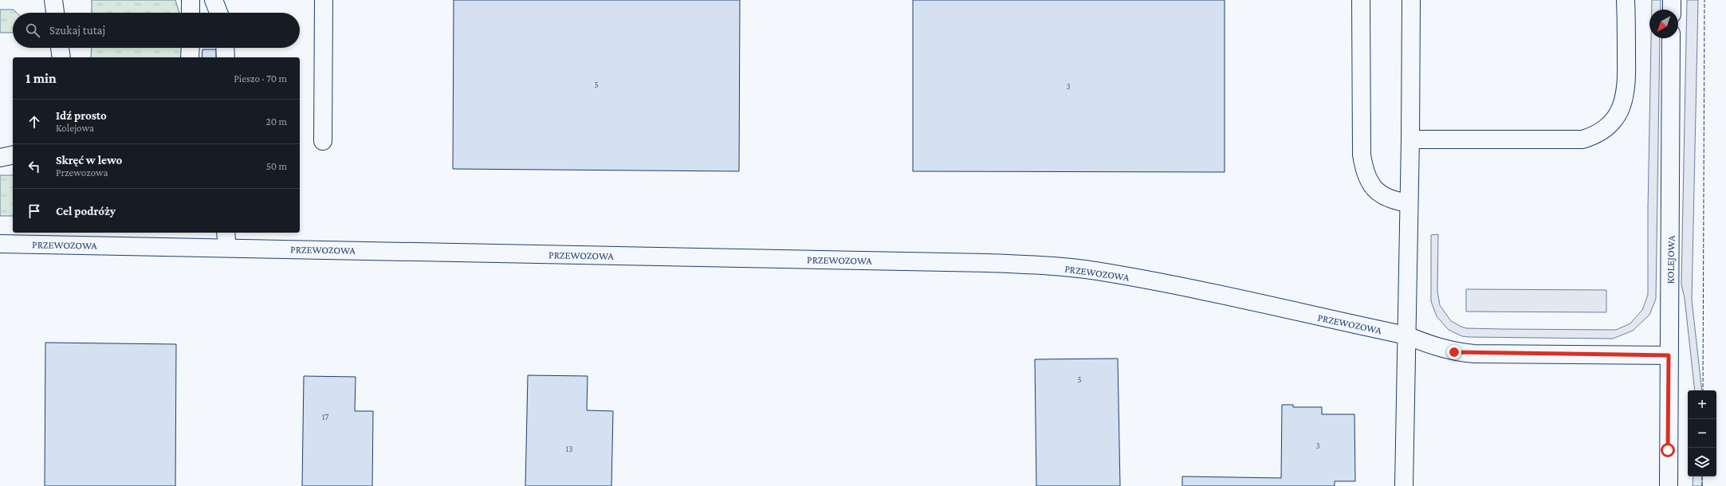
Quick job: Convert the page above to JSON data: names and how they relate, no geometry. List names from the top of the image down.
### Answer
{
  "streets": {
    "street": ["PRZEWOZOWA", "KOLEJOWA"]
  },
  "crossings": [
    ["PRZEWOZOWA", "KOLEJOWA"]
  ],
  "house_numbers": [
    "5",
    "3",
    "5",
    "17",
    "3",
    "13"
  ],
  "north": "bottom left",
  "page": {
    "search": "Szukaj tutaj",
    "heading": ["1 min", "Pieszo · 70 m"],
    "list": [
      ["Idź prosto", "Kolejowa", "20 m"],
      ["Skręć w lewo", "Przewozowa", "50 m"],
      "Cel podróży"
    ],
    "map_buttons": ["+", "−"]
  }
}
